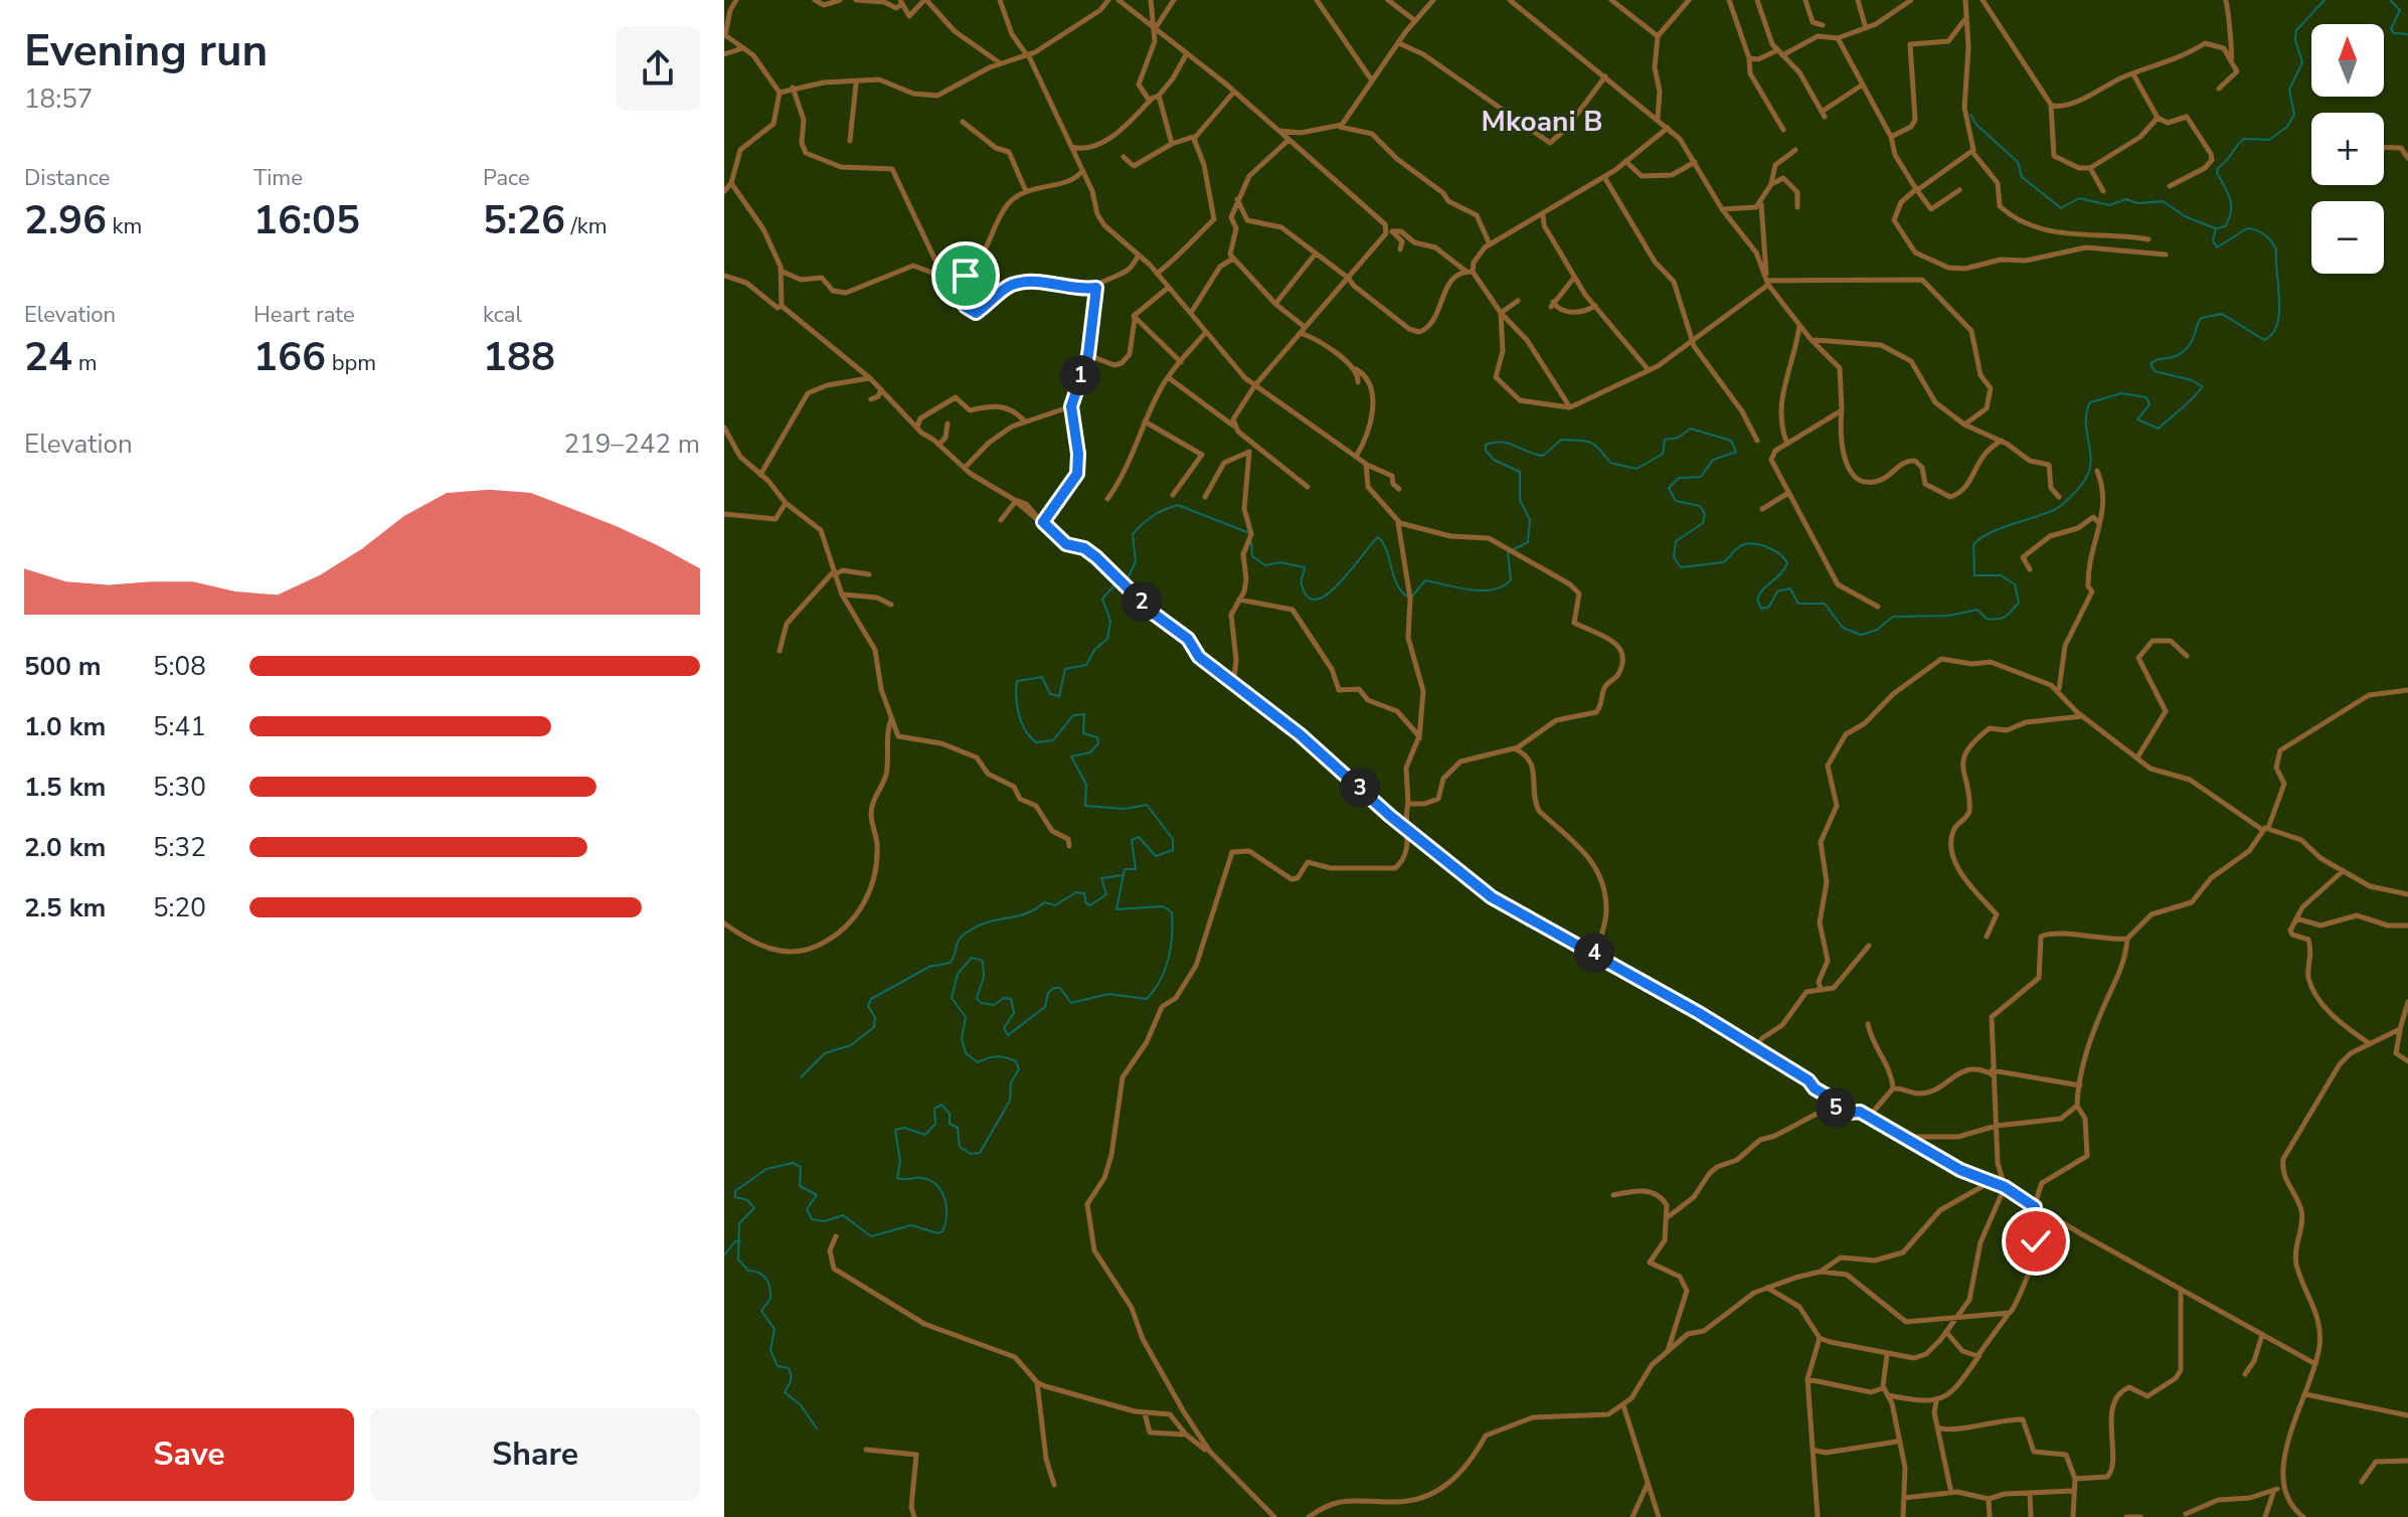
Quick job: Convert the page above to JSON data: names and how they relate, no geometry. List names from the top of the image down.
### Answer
{
  "districts": ["Mkoani B"],
  "north": "top",
  "page": {
    "heading": ["Evening run", "18:57"],
    "map_buttons": ["+", "−"],
    "stats": [
      ["Distance", "2.96 km"],
      ["Time", "16:05"],
      ["Pace", "5:26 /km"],
      ["Elevation", "24 m"],
      ["Heart rate", "166 bpm"],
      ["kcal", "188"]
    ],
    "pins": [
      "1",
      "2",
      "3",
      "4",
      "5"
    ],
    "chart": ["Elevation", "219–242 m"],
    "list": [
      {
        "name": "500 m",
        "note": "5:08"
      },
      {
        "name": "1.0 km",
        "note": "5:41"
      },
      {
        "name": "1.5 km",
        "note": "5:30"
      },
      {
        "name": "2.0 km",
        "note": "5:32"
      },
      {
        "name": "2.5 km",
        "note": "5:20"
      }
    ],
    "buttons": ["Save", "Share"]
  }
}
